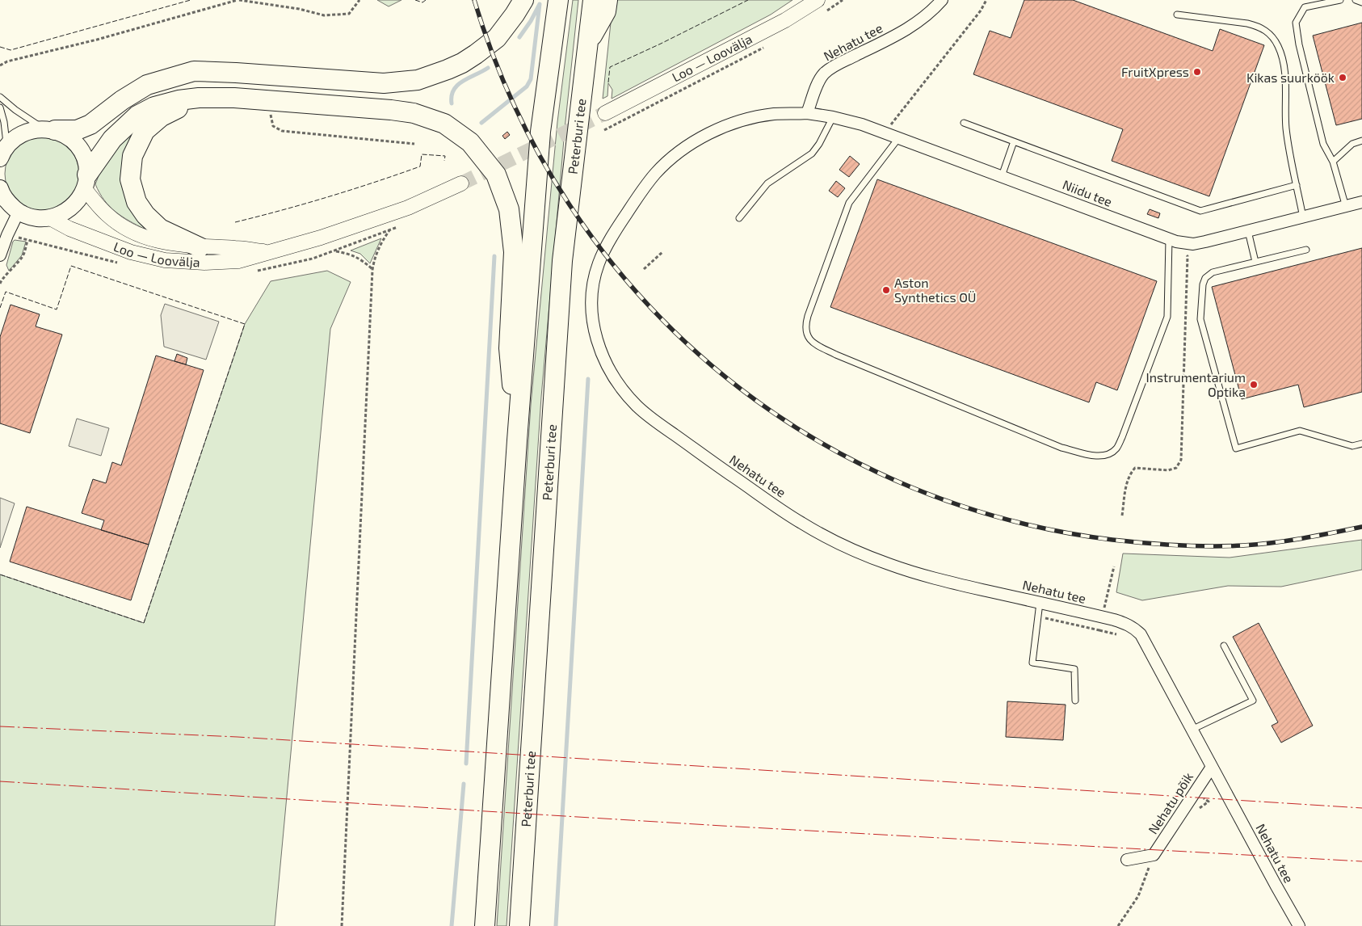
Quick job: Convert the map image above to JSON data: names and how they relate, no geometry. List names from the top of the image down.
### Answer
{
  "streets": {
    "highway": ["Peterburi tee"],
    "street": [
      "Nehatu tee",
      "Loo — Loovälja",
      "Niidu tee",
      "Nehatu põik"
    ]
  },
  "crossings": [
    ["Nehatu tee", "Niidu tee"],
    ["Nehatu tee", "Nehatu põik"]
  ],
  "places": [
    "FruitXpress",
    "Kikas suurköök",
    "Aston Synthetics OÜ",
    "Instrumentarium Optika"
  ]
}
